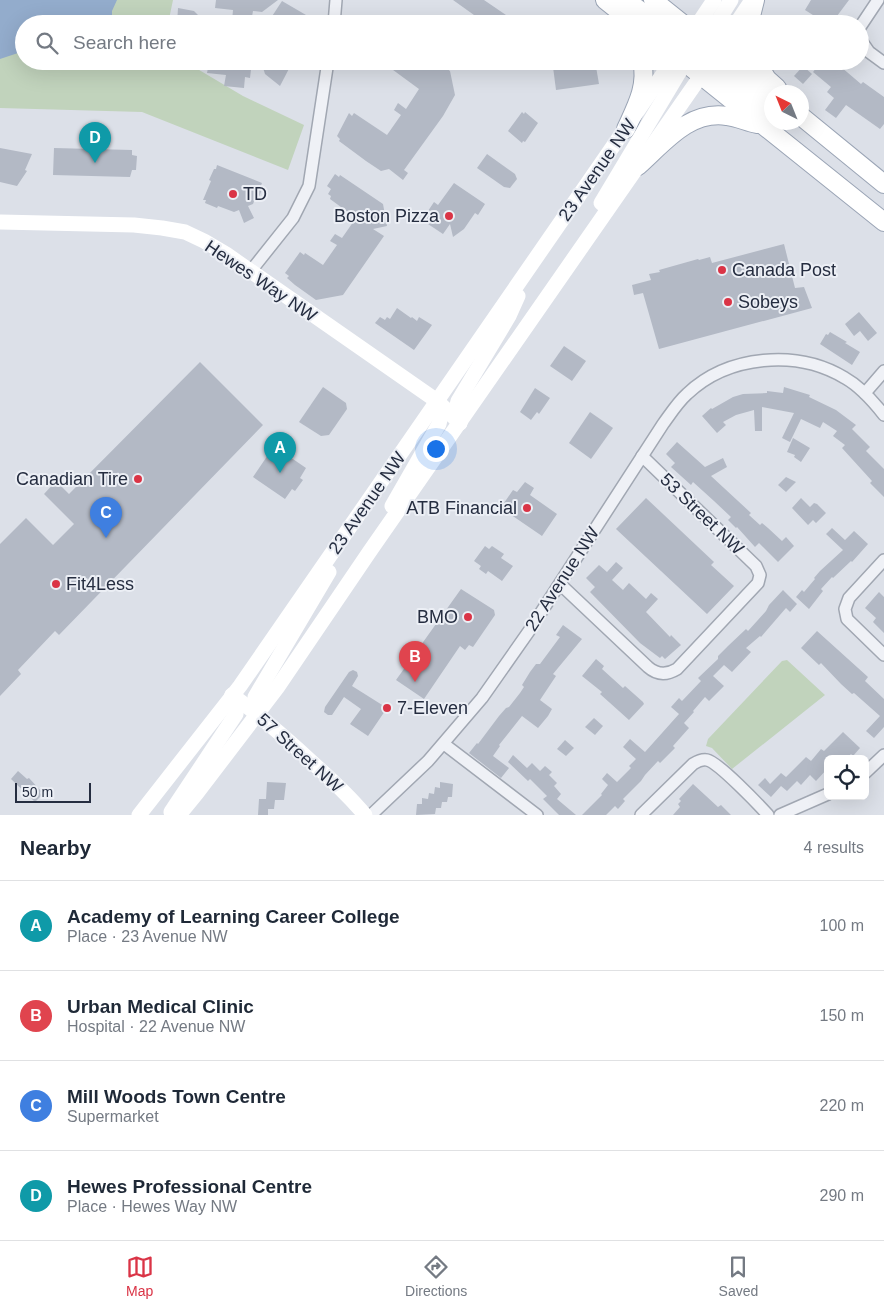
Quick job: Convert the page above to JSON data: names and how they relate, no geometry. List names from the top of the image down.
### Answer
{
  "streets": {
    "main road": ["23 Avenue NW", "Hewes Way NW", "57 Street NW"],
    "street": ["53 Street NW", "22 Avenue NW"]
  },
  "crossings": [
    ["23 Avenue NW", "Hewes Way NW"],
    ["23 Avenue NW", "57 Street NW"],
    ["53 Street NW", "22 Avenue NW"]
  ],
  "places": [
    "TD",
    "Boston Pizza",
    "Canada Post",
    "Sobeys",
    "Canadian Tire",
    "ATB Financial",
    "Fit4Less",
    "BMO",
    "7-Eleven"
  ],
  "scale_bar": "50 m",
  "north": "top left",
  "page": {
    "search": "Search here",
    "pins": [
      "D",
      "A",
      "C",
      "B"
    ],
    "scale": "50 m",
    "heading": ["Nearby", "4 results"],
    "list": [
      {
        "mark": "A",
        "name": "Academy of Learning Career College",
        "note": "Place · 23 Avenue NW",
        "value": "100 m"
      },
      {
        "mark": "B",
        "name": "Urban Medical Clinic",
        "note": "Hospital · 22 Avenue NW",
        "value": "150 m"
      },
      {
        "mark": "C",
        "name": "Mill Woods Town Centre",
        "note": "Supermarket",
        "value": "220 m"
      },
      {
        "mark": "D",
        "name": "Hewes Professional Centre",
        "note": "Place · Hewes Way NW",
        "value": "290 m"
      }
    ],
    "nav": ["Map", "Directions", "Saved"]
  }
}
